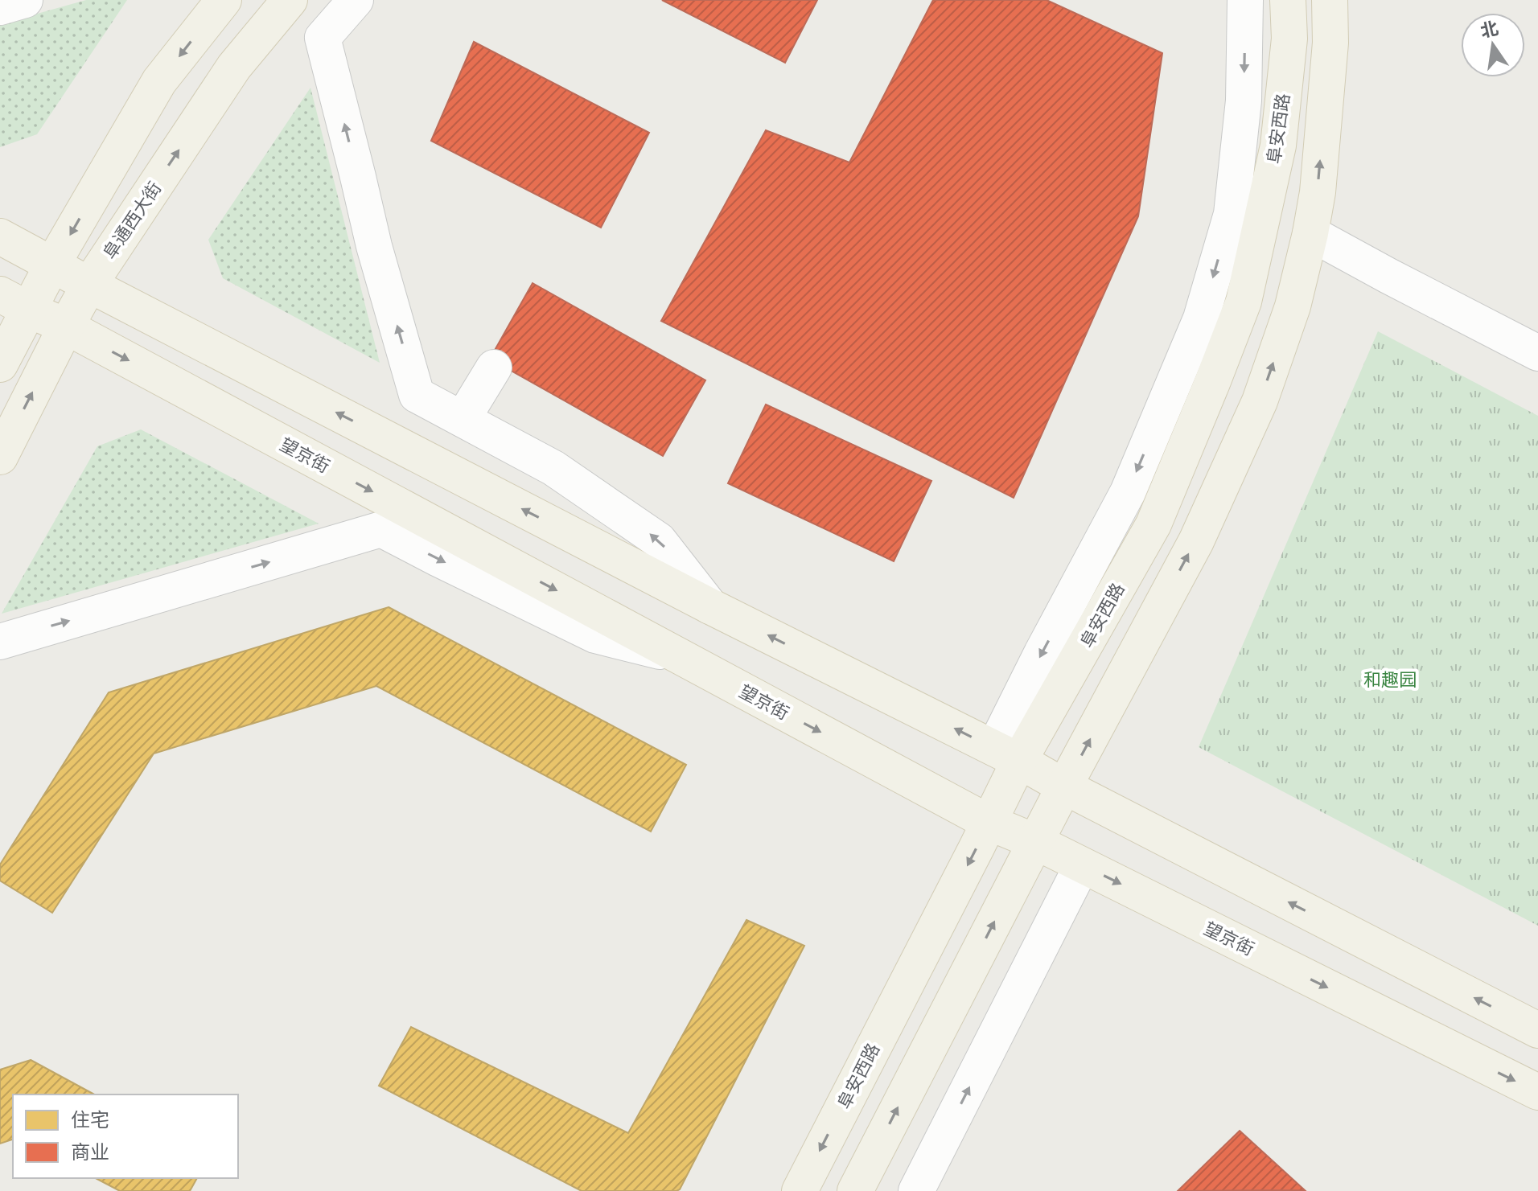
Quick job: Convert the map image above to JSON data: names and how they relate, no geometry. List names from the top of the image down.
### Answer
{
  "streets": {
    "main road": ["阜安西路", "阜通西大街", "望京街"]
  },
  "crossings": [
    ["阜安西路", "望京街"],
    ["阜通西大街", "望京街"]
  ],
  "parks": ["和趣园"],
  "legend": ["住宅", "商业"],
  "north": "top"
}
